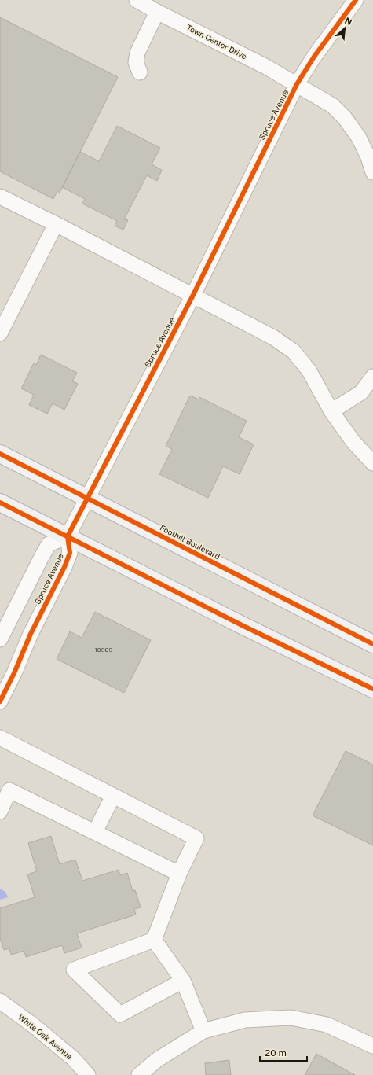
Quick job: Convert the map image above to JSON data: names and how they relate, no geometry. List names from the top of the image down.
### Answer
{
  "streets": {
    "main road": ["Foothill Boulevard"],
    "street": ["Town Center Drive", "Spruce Avenue", "White Oak Avenue"]
  },
  "crossings": [
    ["Town Center Drive", "Spruce Avenue"],
    ["Spruce Avenue", "Foothill Boulevard"]
  ],
  "house_numbers": ["10909"],
  "scale_bar": "20 m",
  "north": "top right"
}
